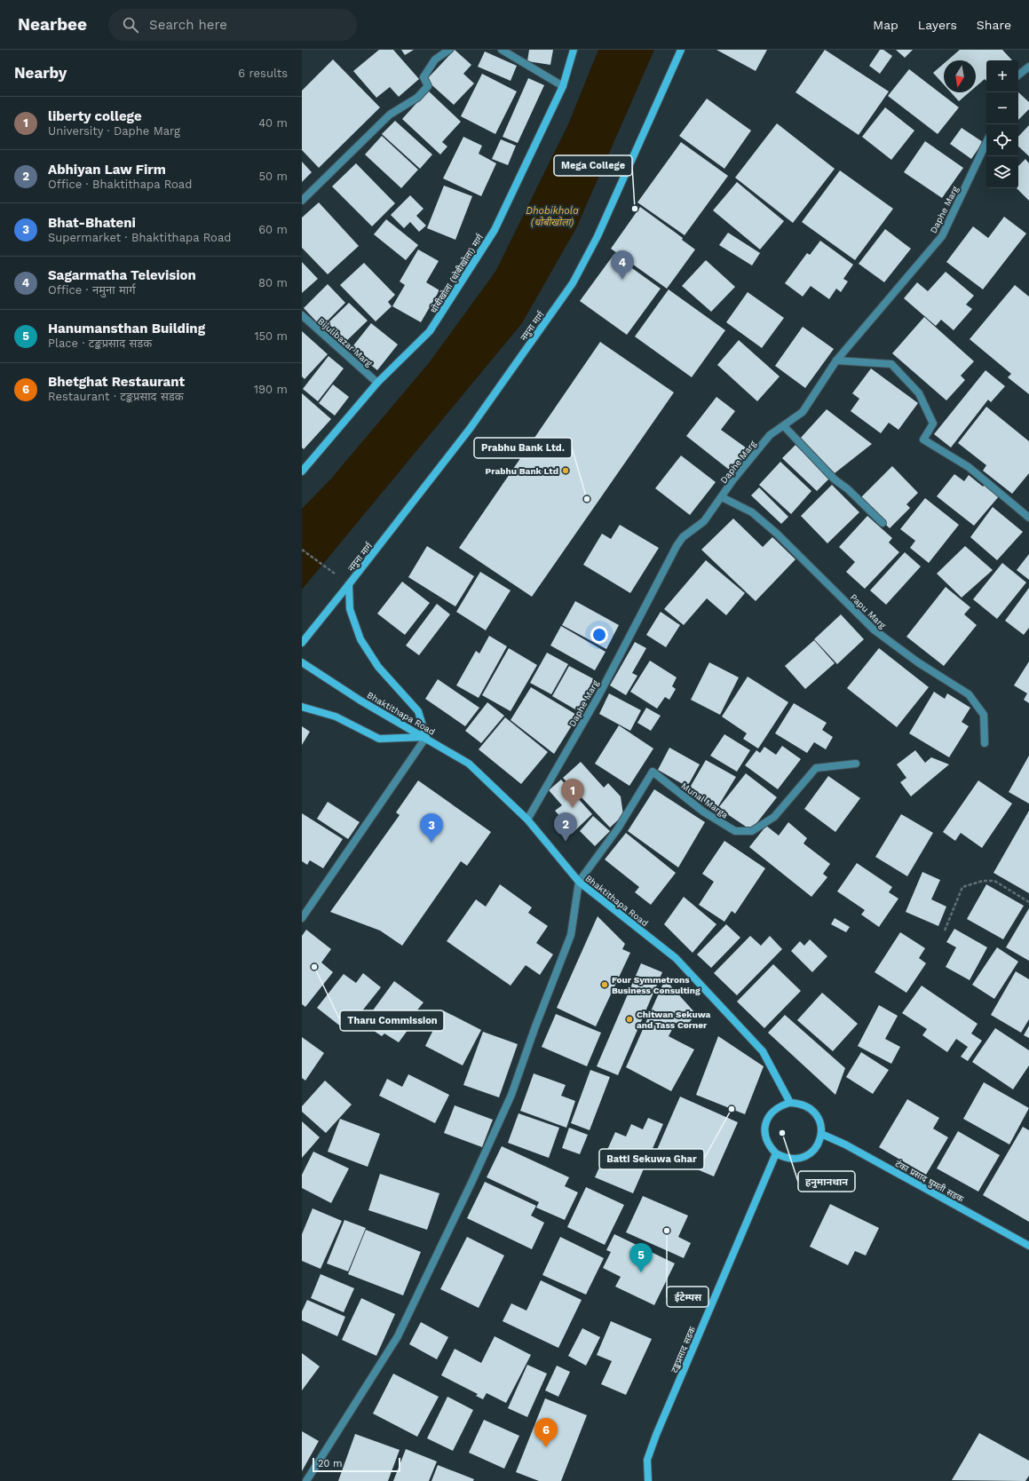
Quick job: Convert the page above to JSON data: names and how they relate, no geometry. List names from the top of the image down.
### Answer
{
  "streets": {
    "street": [
      "Daphe Marg",
      "धोबीखोला (धोबीखोला) मार्ग",
      "नमुना मार्ग",
      "Bijulibazar Marg",
      "Papu Marg",
      "Bhaktithapa Road",
      "Munal Marga",
      "टंका प्रसाद घुमती सडक",
      "टङ्कप्रसाद सडक"
    ]
  },
  "crossings": [
    ["Daphe Marg", "Papu Marg"],
    ["Daphe Marg", "Bhaktithapa Road"],
    ["धोबीखोला (धोबीखोला) मार्ग", "Bijulibazar Marg"],
    ["Bhaktithapa Road", "Munal Marga"],
    ["Bhaktithapa Road", "टंका प्रसाद घुमती सडक"],
    ["Bhaktithapa Road", "टङ्कप्रसाद सडक"],
    ["टंका प्रसाद घुमती सडक", "टङ्कप्रसाद सडक"]
  ],
  "water": ["Dhobikhola (धोबीखोला)"],
  "places": [
    "Mega College",
    "Prabhu Bank Ltd",
    "Prabhu Bank Ltd.",
    "Tharu Commission",
    "Four Symmetrons Business Consulting",
    "Chitwan Sekuwa and Tass Corner",
    "Batti Sekuwa Ghar",
    "हनुमानथान",
    "ईटेम्पस"
  ],
  "scale_bar": "20 m",
  "north": "bottom",
  "page": {
    "header": "Nearbee",
    "search": "Search here",
    "nav": ["Map", "Layers", "Share"],
    "heading": ["Nearby", "6 results"],
    "map_buttons": ["+", "−"],
    "list": [
      {
        "mark": "1",
        "name": "liberty college",
        "note": "University · Daphe Marg",
        "value": "40 m"
      },
      {
        "mark": "2",
        "name": "Abhiyan Law Firm",
        "note": "Office · Bhaktithapa Road",
        "value": "50 m"
      },
      {
        "mark": "3",
        "name": "Bhat-Bhateni",
        "note": "Supermarket · Bhaktithapa Road",
        "value": "60 m"
      },
      {
        "mark": "4",
        "name": "Sagarmatha Television",
        "note": "Office · नमुना मार्ग",
        "value": "80 m"
      },
      {
        "mark": "5",
        "name": "Hanumansthan Building",
        "note": "Place · टङ्कप्रसाद सडक",
        "value": "150 m"
      },
      {
        "mark": "6",
        "name": "Bhetghat Restaurant",
        "note": "Restaurant · टङ्कप्रसाद सडक",
        "value": "190 m"
      }
    ],
    "pins": [
      "4",
      "1",
      "2",
      "3",
      "5",
      "6"
    ],
    "scale": "20 m"
  }
}
